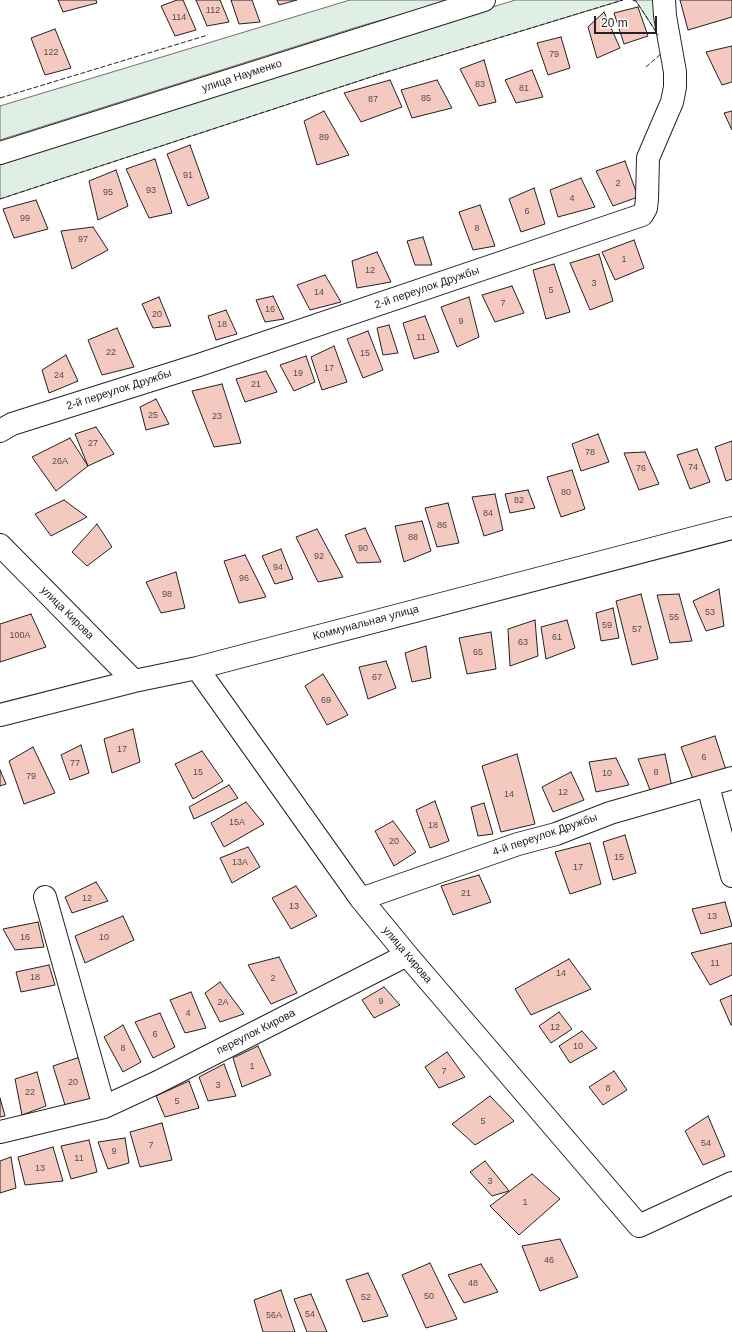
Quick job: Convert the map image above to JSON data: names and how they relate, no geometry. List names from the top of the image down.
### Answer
{
  "streets": {
    "street": [
      "улица Науменко",
      "2-й переулок Дружбы",
      "улица Кирова",
      "Коммунальная улица",
      "4-й переулок Дружбы",
      "переулок Кирова"
    ]
  },
  "crossings": [
    ["улица Кирова", "Коммунальная улица"],
    ["улица Кирова", "4-й переулок Дружбы"],
    ["улица Кирова", "переулок Кирова"]
  ],
  "house_numbers": [
    "112",
    "114",
    "122",
    "79",
    "83",
    "81",
    "85",
    "87",
    "89",
    "91",
    "2",
    "93",
    "95",
    "4",
    "6",
    "99",
    "8",
    "97",
    "1",
    "12",
    "3",
    "5",
    "14",
    "7",
    "16",
    "20",
    "9",
    "18",
    "11",
    "22",
    "15",
    "17",
    "19",
    "24",
    "21",
    "25",
    "23",
    "27",
    "78",
    "26А",
    "74",
    "76",
    "80",
    "82",
    "84",
    "86",
    "88",
    "90",
    "92",
    "94",
    "96",
    "98",
    "53",
    "55",
    "59",
    "57",
    "100А",
    "61",
    "63",
    "65",
    "67",
    "69",
    "17",
    "6",
    "77",
    "15",
    "8",
    "10",
    "79",
    "12",
    "14",
    "15А",
    "18",
    "20",
    "15",
    "13А",
    "17",
    "21",
    "12",
    "13",
    "13",
    "16",
    "10",
    "11",
    "14",
    "18",
    "2",
    "9",
    "2А",
    "4",
    "12",
    "6",
    "10",
    "8",
    "1",
    "7",
    "20",
    "3",
    "8",
    "22",
    "5",
    "5",
    "54",
    "7",
    "9",
    "11",
    "13",
    "3",
    "1",
    "46",
    "48",
    "50",
    "52",
    "54",
    "56А"
  ],
  "scale_bar": "20 m"
}
